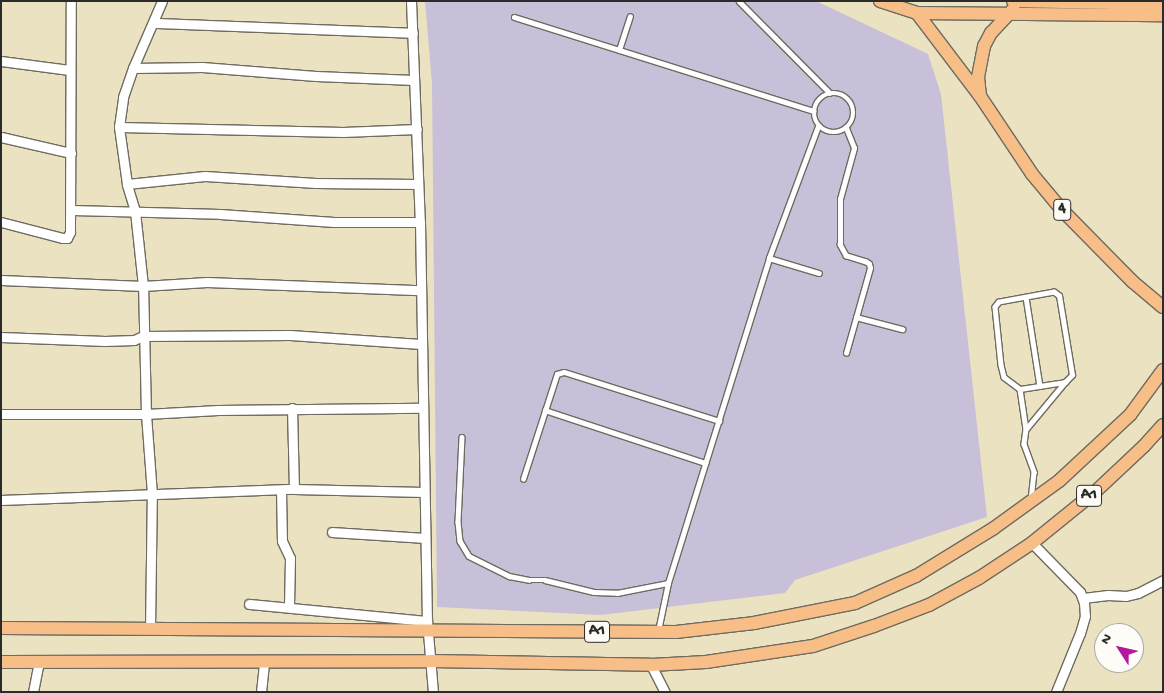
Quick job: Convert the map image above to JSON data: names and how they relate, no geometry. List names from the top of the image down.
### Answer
{
  "streets": {
    "main road": ["4", "A1"]
  },
  "north": "top left"
}
